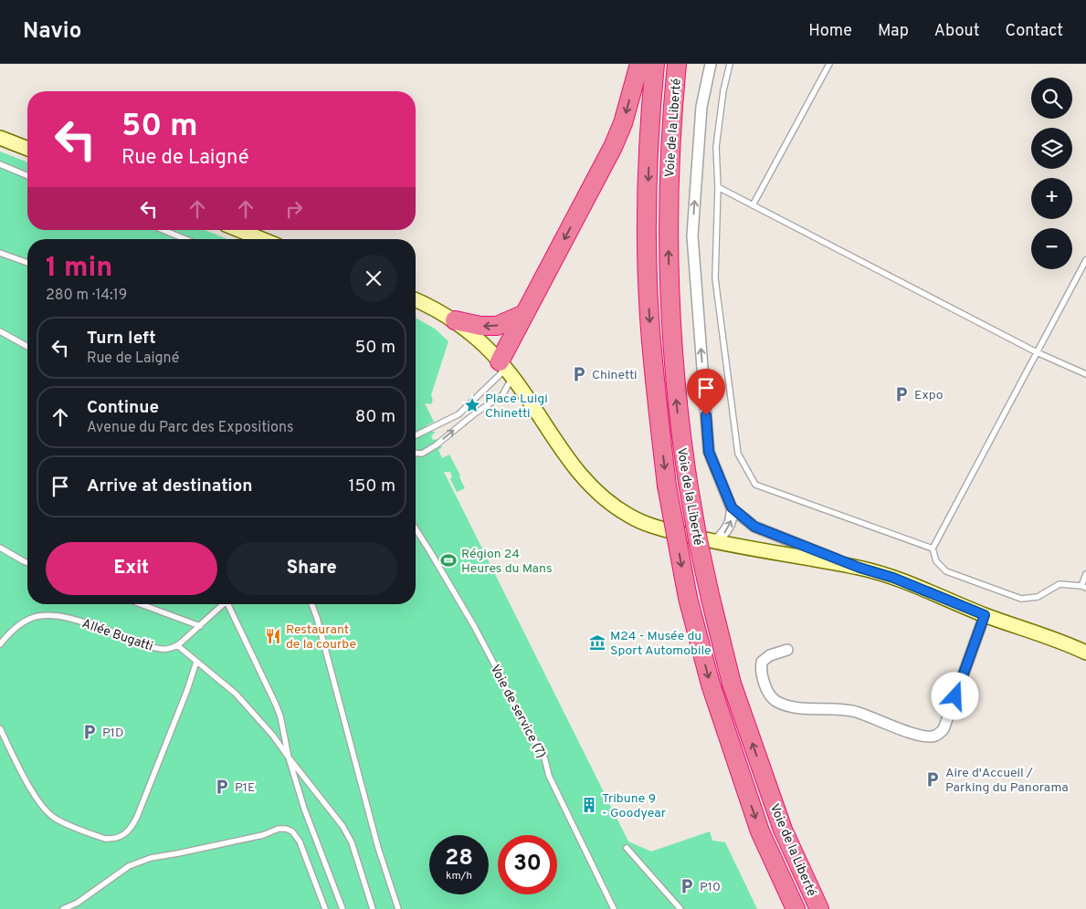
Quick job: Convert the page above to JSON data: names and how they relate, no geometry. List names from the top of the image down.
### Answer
{
  "streets": {
    "highway": ["Voie de la Liberté"],
    "lane": ["Allée Bugatti", "Voie de service (7)"]
  },
  "places": {
    "parking": [
      "Chinetti",
      "Expo",
      "P1D",
      "Aire d'Accueil / Parking du Panorama",
      "P1E",
      "P10"
    ],
    "place": ["Place Luigi Chinetti"],
    "sports": ["Région 24 Heures du Mans"],
    "restaurant": ["Restaurant de la courbe"],
    "museum": ["M24 - Musée du Sport Automobile"],
    "building": ["Tribune 9 - Goodyear"]
  },
  "page": {
    "header": "Navio",
    "nav": [
      "Home",
      "Map",
      "About",
      "Contact"
    ],
    "map_buttons": ["+", "−"],
    "turn": ["50 m", "Rue de Laigné"],
    "heading": ["1 min", "280 m · 14:19"],
    "list": [
      {
        "name": "Turn left",
        "note": "Rue de Laigné",
        "value": "50 m"
      },
      {
        "name": "Continue",
        "note": "Avenue du Parc des Expositions",
        "value": "80 m"
      },
      {
        "name": "Arrive at destination",
        "value": "150 m"
      }
    ],
    "buttons": ["Exit", "Share"],
    "speed": "28 km/h",
    "limit": "30"
  }
}
